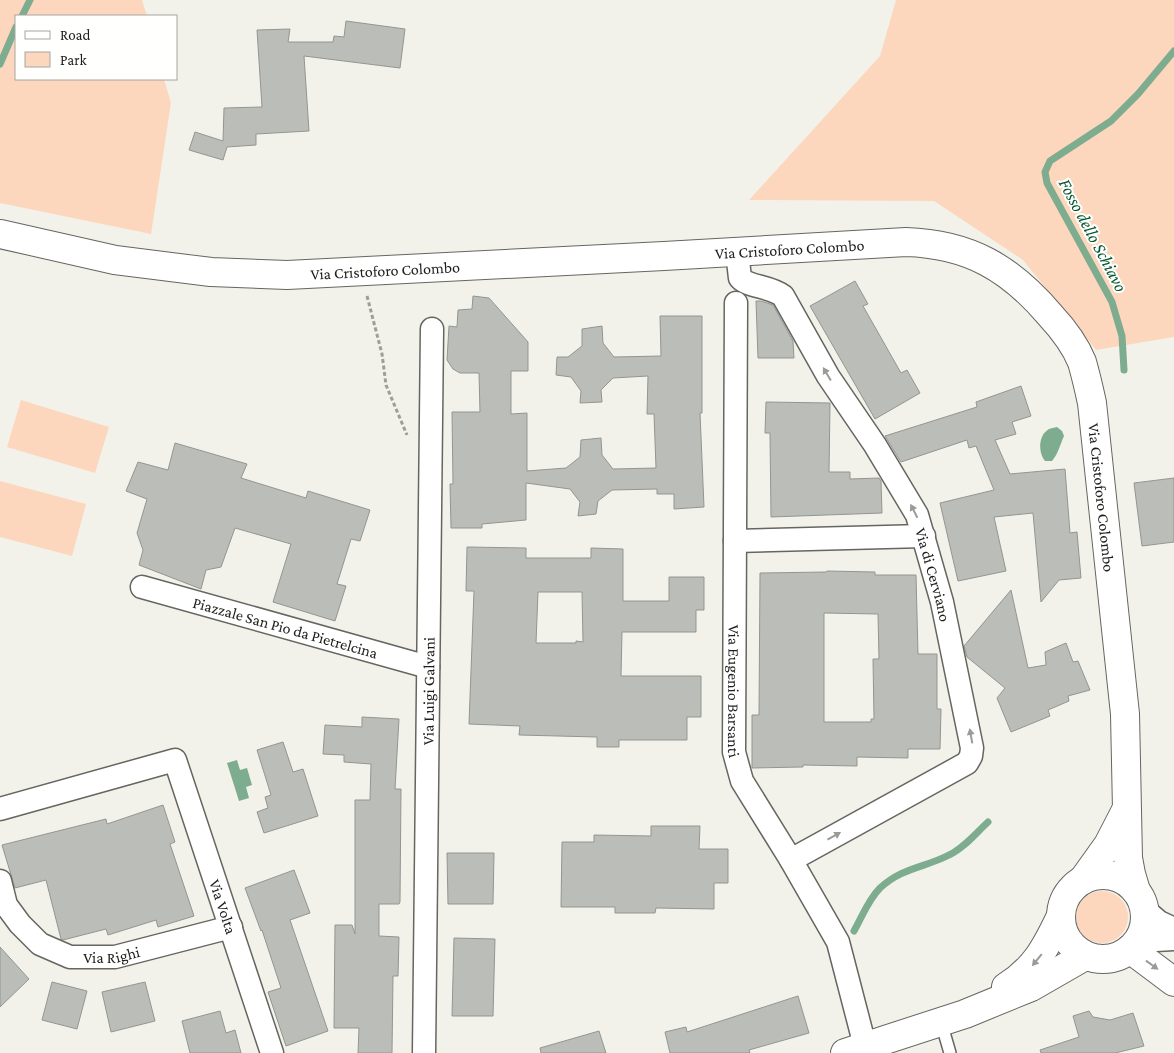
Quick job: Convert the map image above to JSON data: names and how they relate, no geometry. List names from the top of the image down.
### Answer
{
  "streets": {
    "main road": ["Via Cristoforo Colombo"],
    "street": [
      "Via di Cerviano",
      "Piazzale San Pio da Pietrelcina",
      "Via Eugenio Barsanti",
      "Via Luigi Galvani",
      "Via Volta",
      "Via Righi"
    ]
  },
  "crossings": [
    ["Via Cristoforo Colombo", "Via di Cerviano"],
    ["Via di Cerviano", "Via Eugenio Barsanti"],
    ["Piazzale San Pio da Pietrelcina", "Via Luigi Galvani"],
    ["Via Volta", "Via Righi"]
  ],
  "water": ["Fosso dello Schiavo"],
  "legend": ["Road", "Park"]
}
